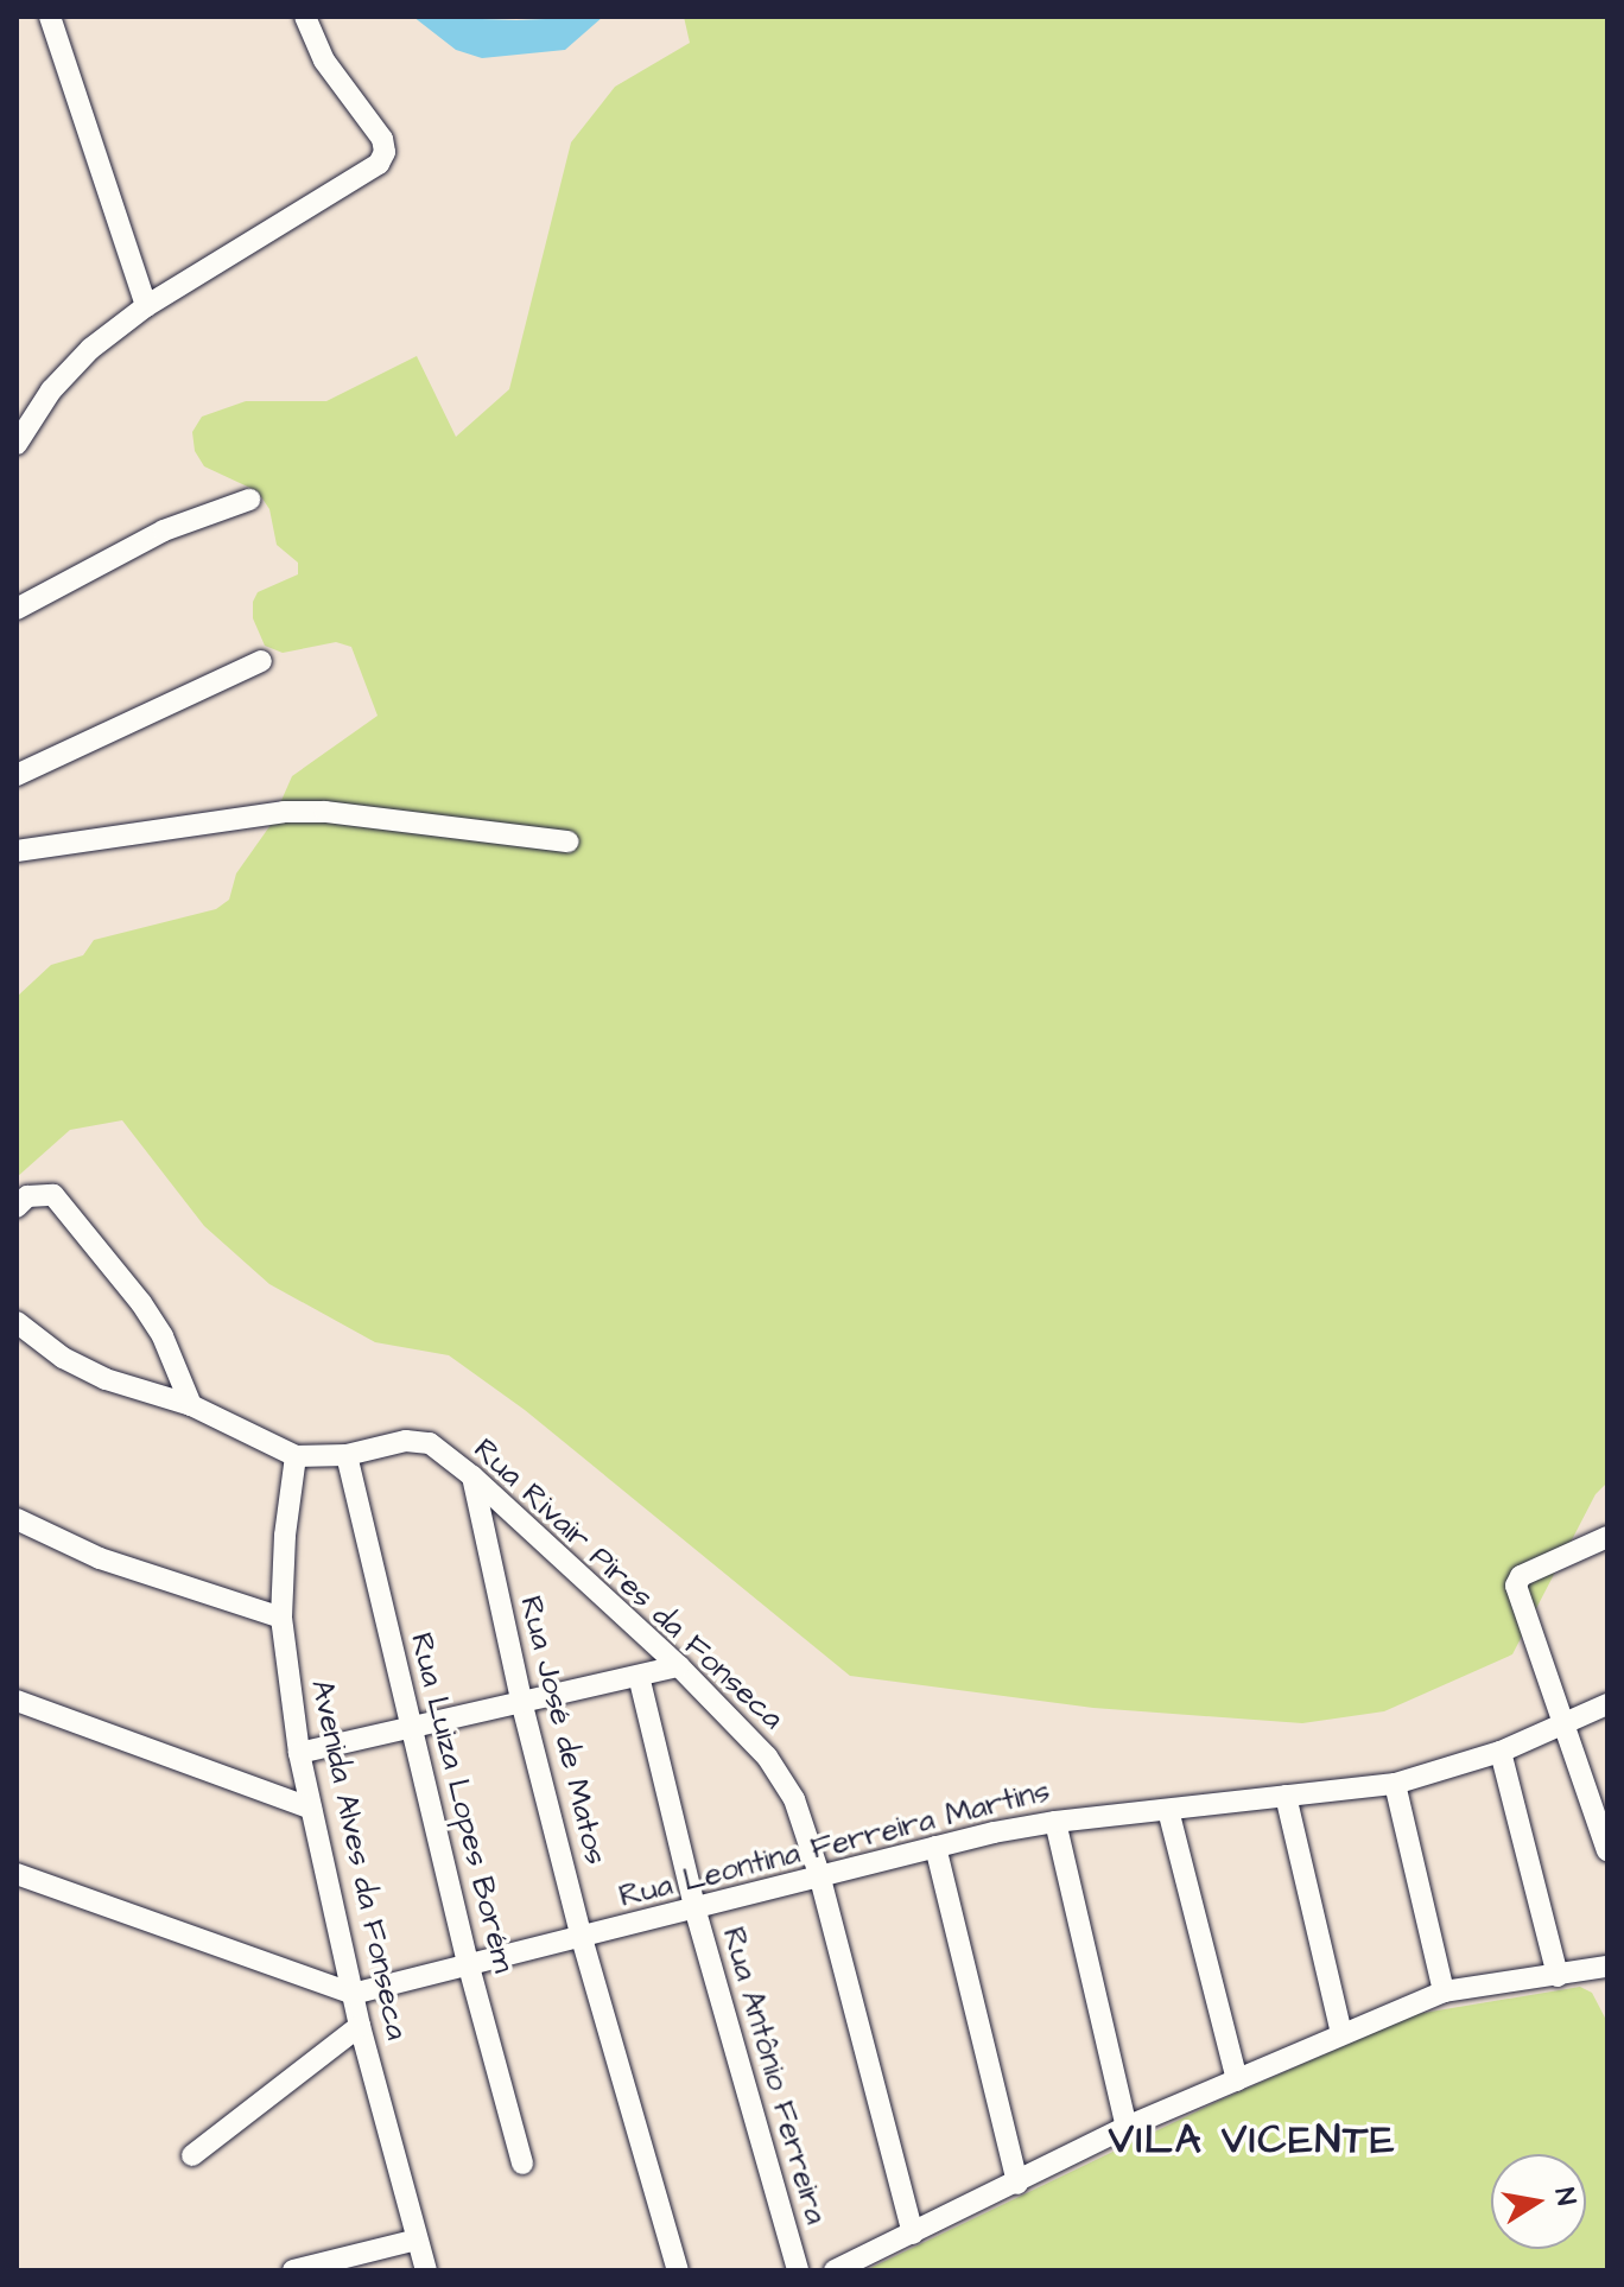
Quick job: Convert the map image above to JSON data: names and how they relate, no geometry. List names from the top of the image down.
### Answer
{
  "streets": {
    "street": [
      "Rua Rivair Pires da Fonseca",
      "Rua José de Matos",
      "Rua Luiza Lopes Borém",
      "Rua Leontina Ferreira Martins",
      "Avenida Alves da Fonseca",
      "Rua Antônio Ferreira"
    ]
  },
  "crossings": [
    ["Rua Rivair Pires da Fonseca", "Rua José de Matos"],
    ["Rua Rivair Pires da Fonseca", "Rua Luiza Lopes Borém"],
    ["Rua Rivair Pires da Fonseca", "Rua Leontina Ferreira Martins"],
    ["Rua Rivair Pires da Fonseca", "Avenida Alves da Fonseca"],
    ["Rua José de Matos", "Rua Leontina Ferreira Martins"],
    ["Rua Luiza Lopes Borém", "Rua Leontina Ferreira Martins"],
    ["Rua Leontina Ferreira Martins", "Avenida Alves da Fonseca"],
    ["Rua Leontina Ferreira Martins", "Rua Antônio Ferreira"]
  ],
  "districts": ["VILA VICENTE"],
  "north": "right"
}
